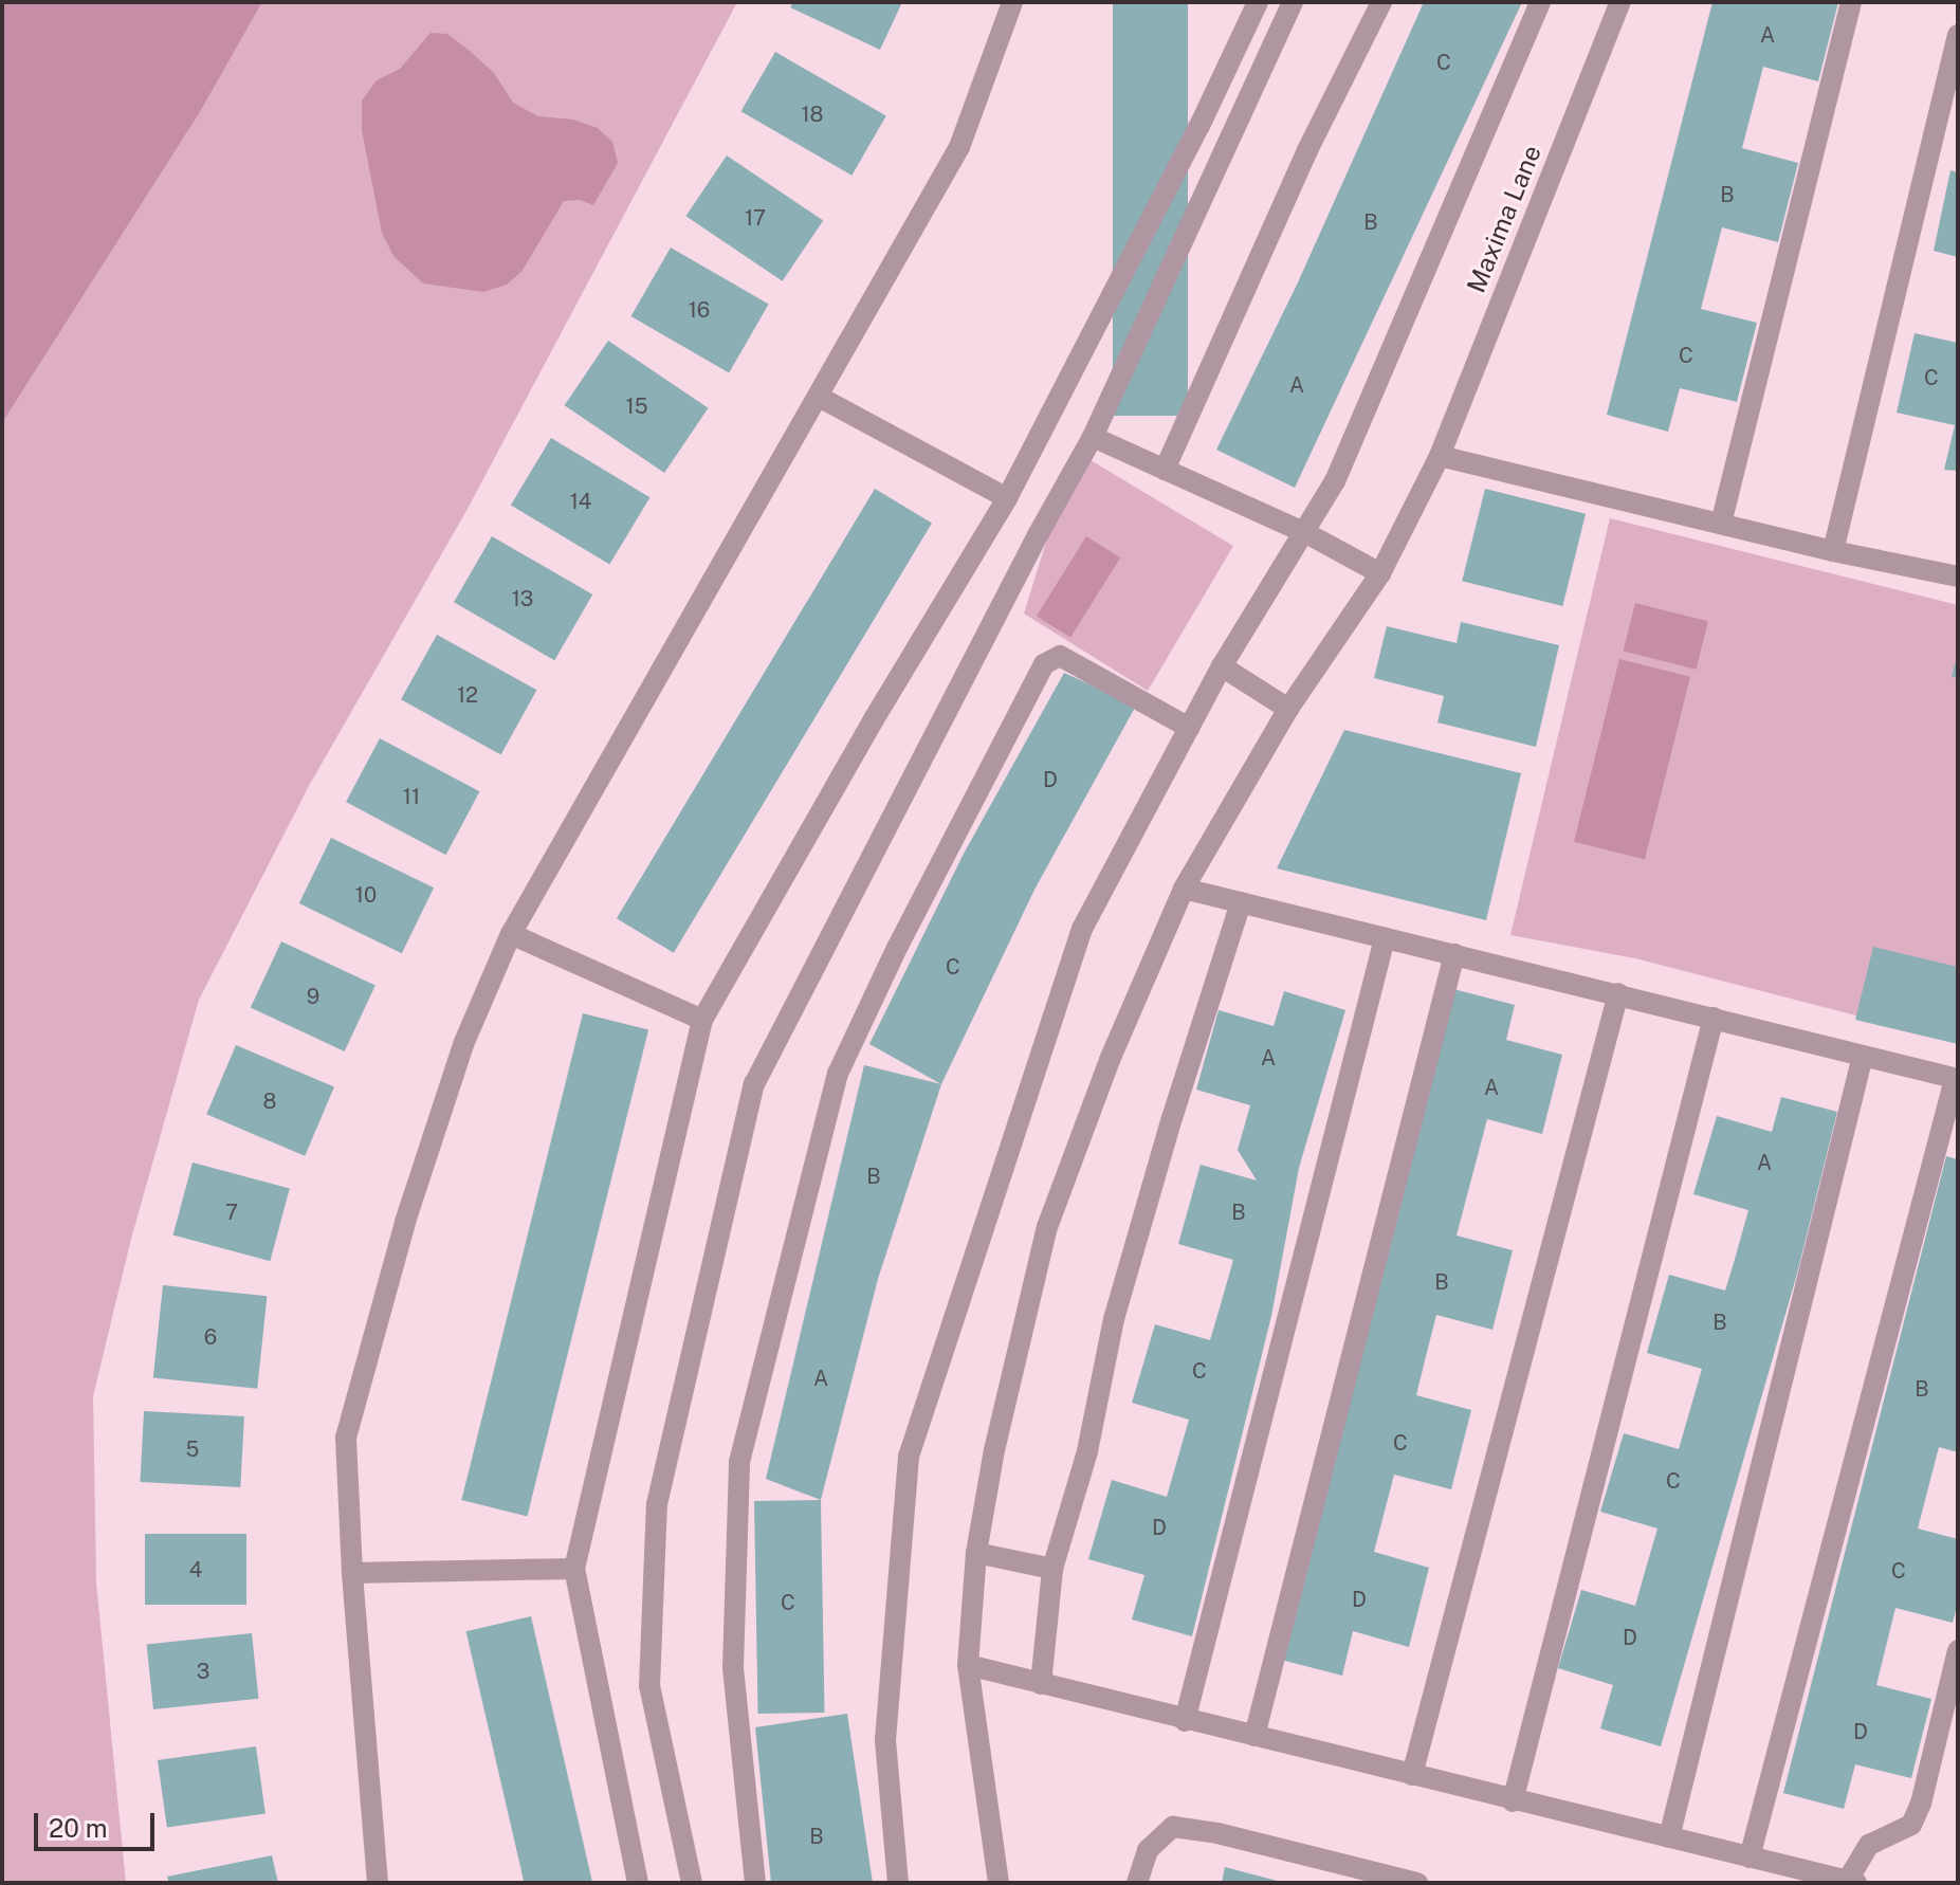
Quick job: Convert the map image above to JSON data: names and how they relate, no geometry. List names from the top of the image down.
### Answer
{
  "streets": {
    "street": ["Maxima Lane"]
  },
  "house_numbers": [
    "A",
    "C",
    "18",
    "B",
    "17",
    "B",
    "16",
    "C",
    "C",
    "A",
    "15",
    "14",
    "13",
    "12",
    "D",
    "11",
    "10",
    "C",
    "9",
    "A",
    "A",
    "8",
    "A",
    "B",
    "7",
    "B",
    "B",
    "B",
    "6",
    "C",
    "A",
    "B",
    "C",
    "5",
    "C",
    "D",
    "4",
    "C",
    "D",
    "C",
    "D",
    "3",
    "D",
    "B"
  ],
  "scale_bar": "20 m"
}
